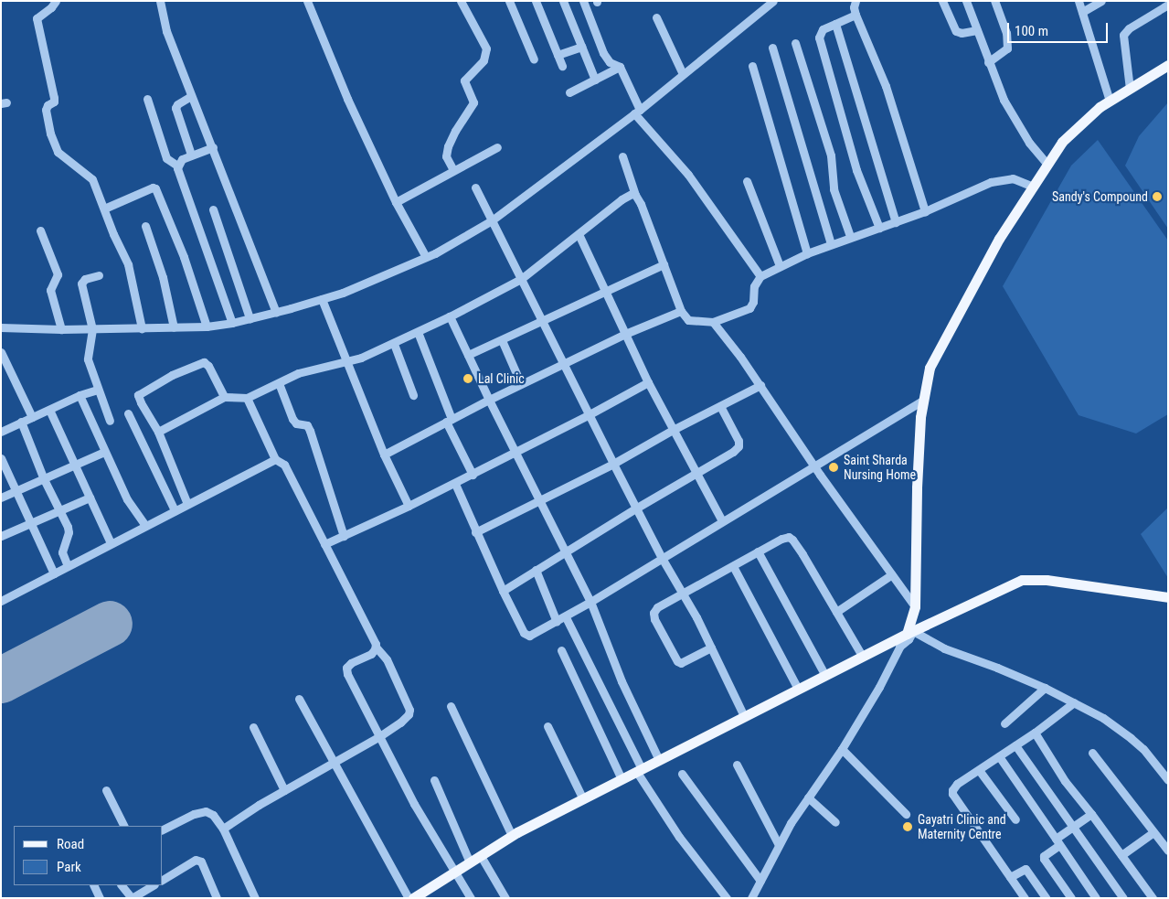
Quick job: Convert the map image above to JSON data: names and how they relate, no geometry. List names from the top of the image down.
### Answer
{
  "places": [
    "Sandy's Compound",
    "Lal Clinic",
    "Saint Sharda Nursing Home",
    "Gayatri Clinic and Maternity Centre"
  ],
  "legend": ["Road", "Park"],
  "scale_bar": "100 m"
}
